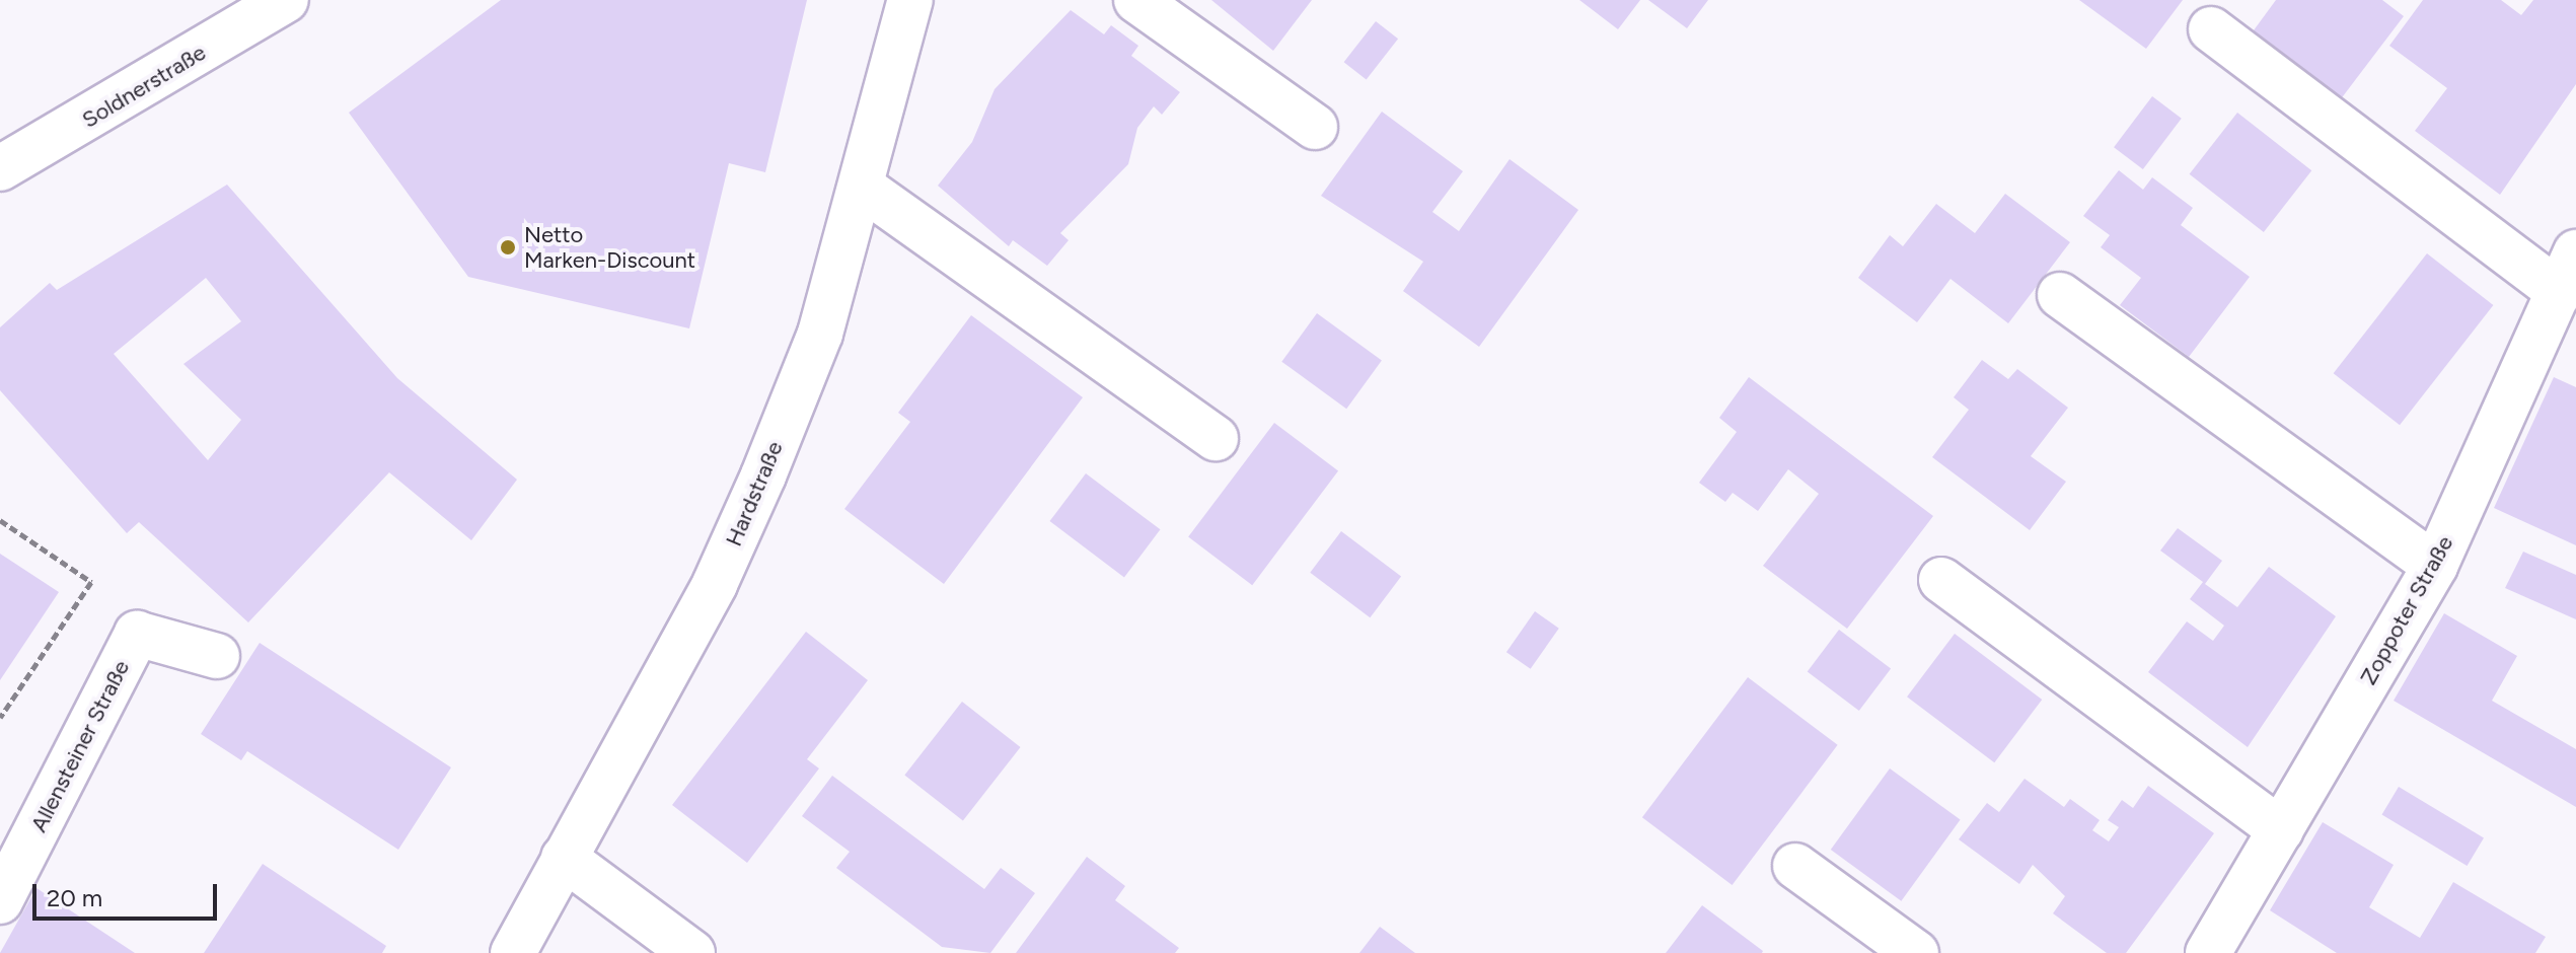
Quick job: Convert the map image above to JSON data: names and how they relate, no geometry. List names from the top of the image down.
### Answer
{
  "streets": {
    "street": [
      "Soldnerstraße",
      "Hardstraße",
      "Zoppoter Straße",
      "Allensteiner Straße"
    ]
  },
  "places": ["Netto Marken-Discount"],
  "scale_bar": "20 m"
}
